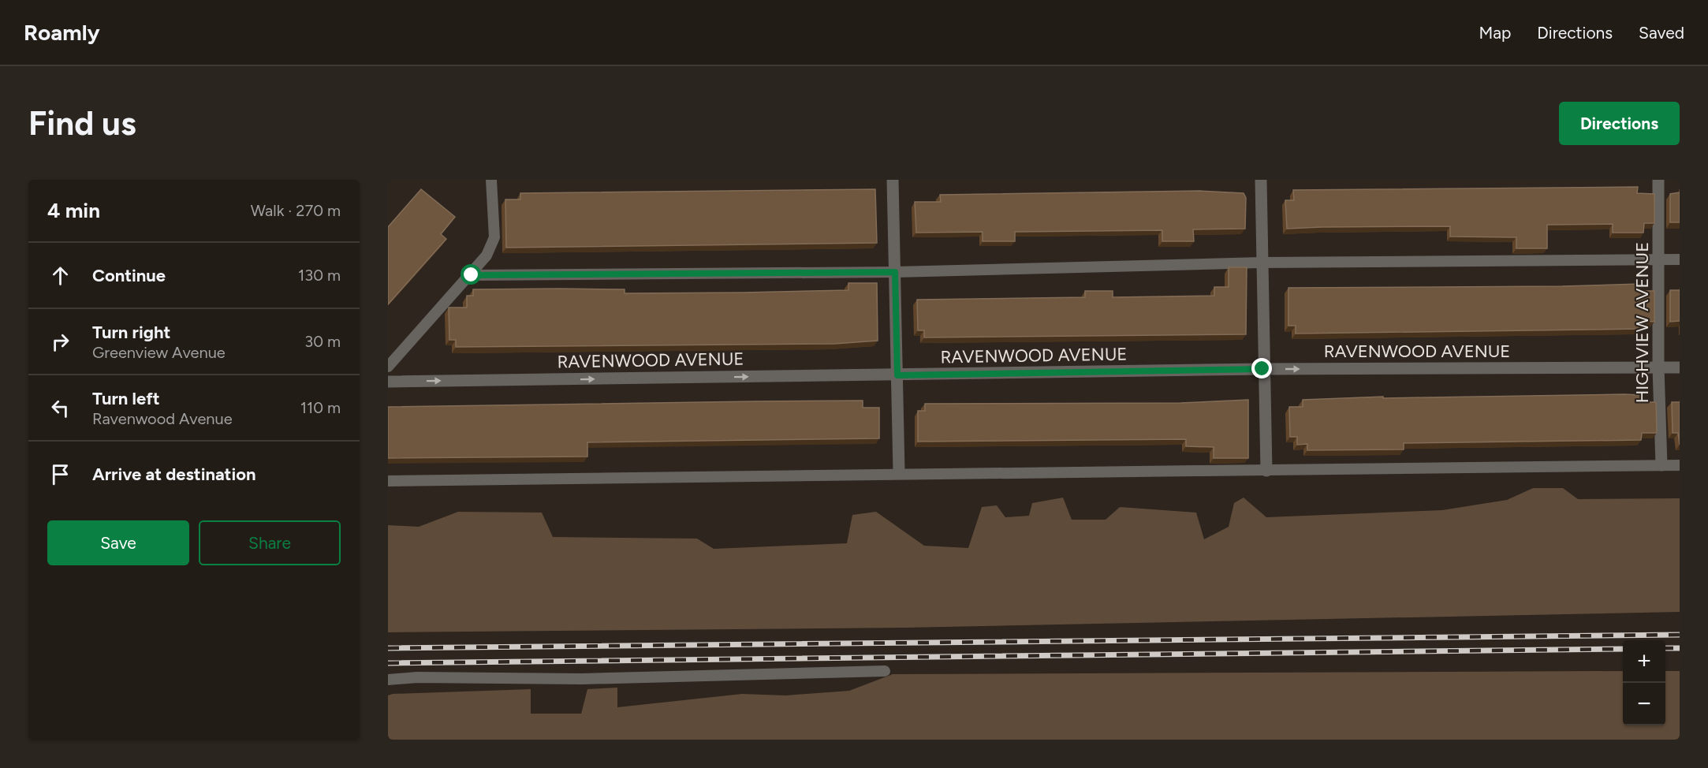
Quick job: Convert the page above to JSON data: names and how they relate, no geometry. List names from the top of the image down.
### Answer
{
  "streets": {
    "street": ["HIGHVIEW AVENUE", "RAVENWOOD AVENUE"]
  },
  "crossings": [
    ["HIGHVIEW AVENUE", "RAVENWOOD AVENUE"]
  ],
  "one_way": ["RAVENWOOD AVENUE"],
  "page": {
    "header": "Roamly",
    "nav": ["Map", "Directions", "Saved"],
    "buttons": [
      "Directions",
      ["Save", "Share"]
    ],
    "title": "Find us",
    "heading": ["4 min", "Walk · 270 m"],
    "list": [
      ["Continue", "130 m"],
      ["Turn right", "Greenview Avenue", "30 m"],
      ["Turn left", "Ravenwood Avenue", "110 m"],
      "Arrive at destination"
    ],
    "map_buttons": ["+", "−"]
  }
}
